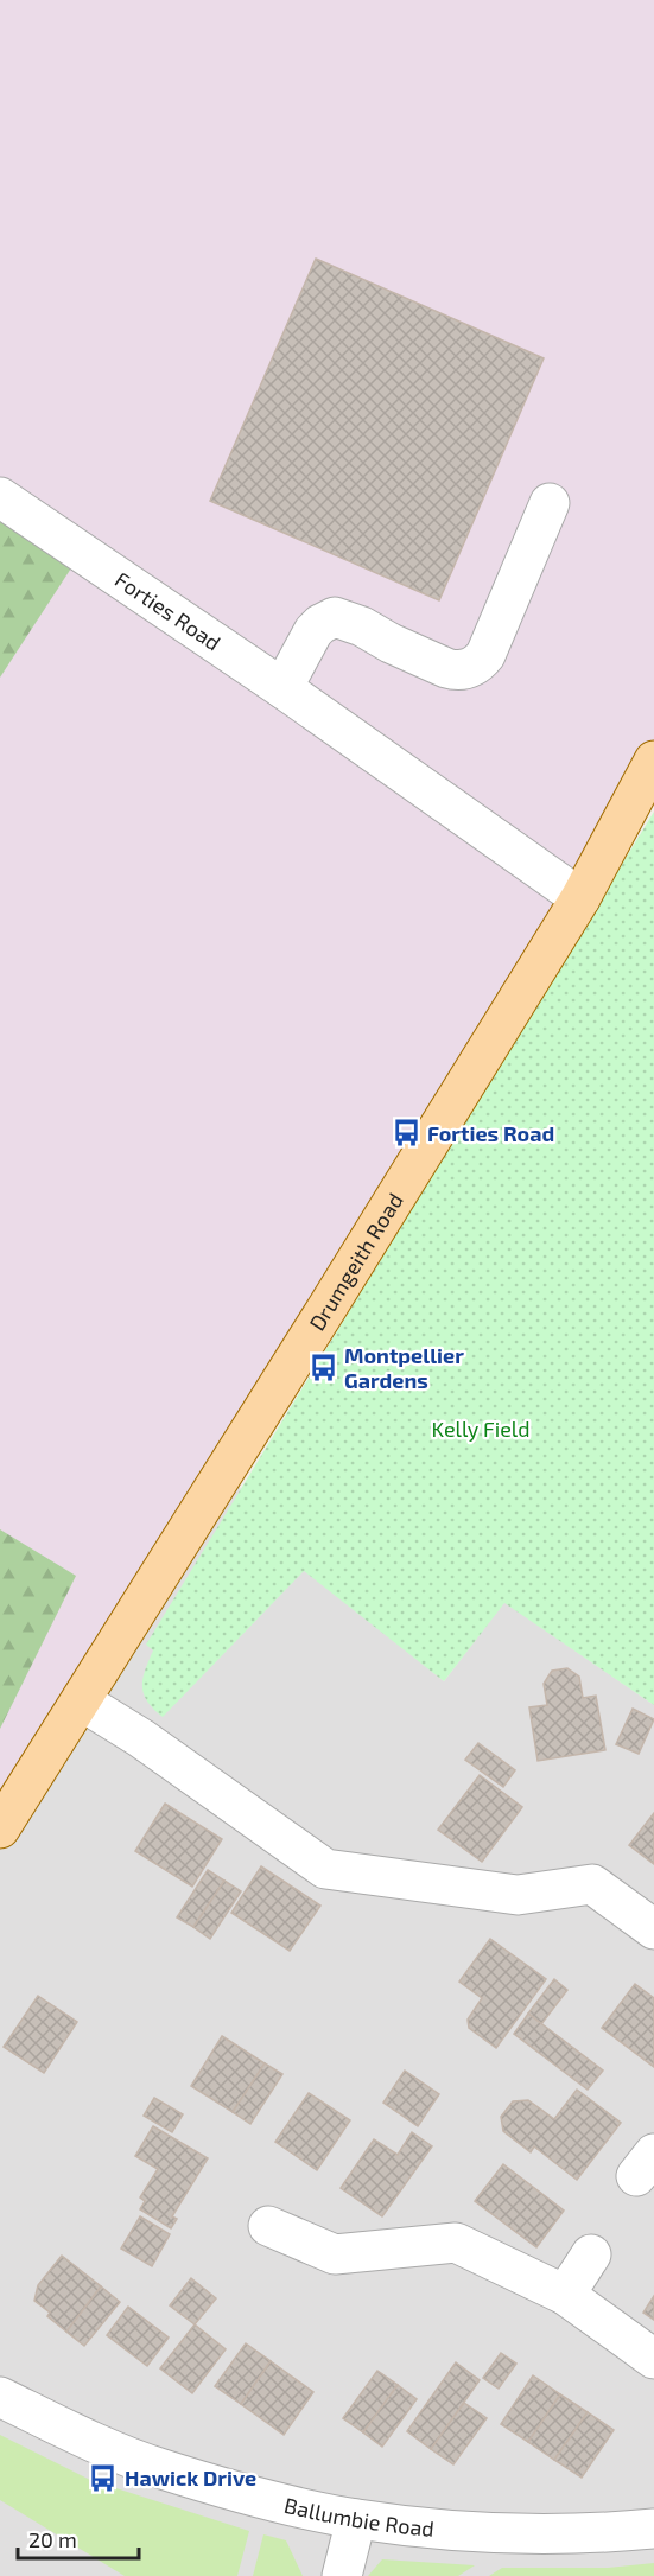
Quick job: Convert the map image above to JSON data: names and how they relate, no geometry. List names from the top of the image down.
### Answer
{
  "streets": {
    "main road": ["Drumgeith Road"],
    "street": ["Forties Road", "Ballumbie Road"]
  },
  "crossings": [
    ["Forties Road", "Drumgeith Road"]
  ],
  "parks": ["Kelly Field"],
  "places": {
    "bus stop": ["Forties Road", "Montpellier Gardens", "Hawick Drive"]
  },
  "scale_bar": "20 m"
}
